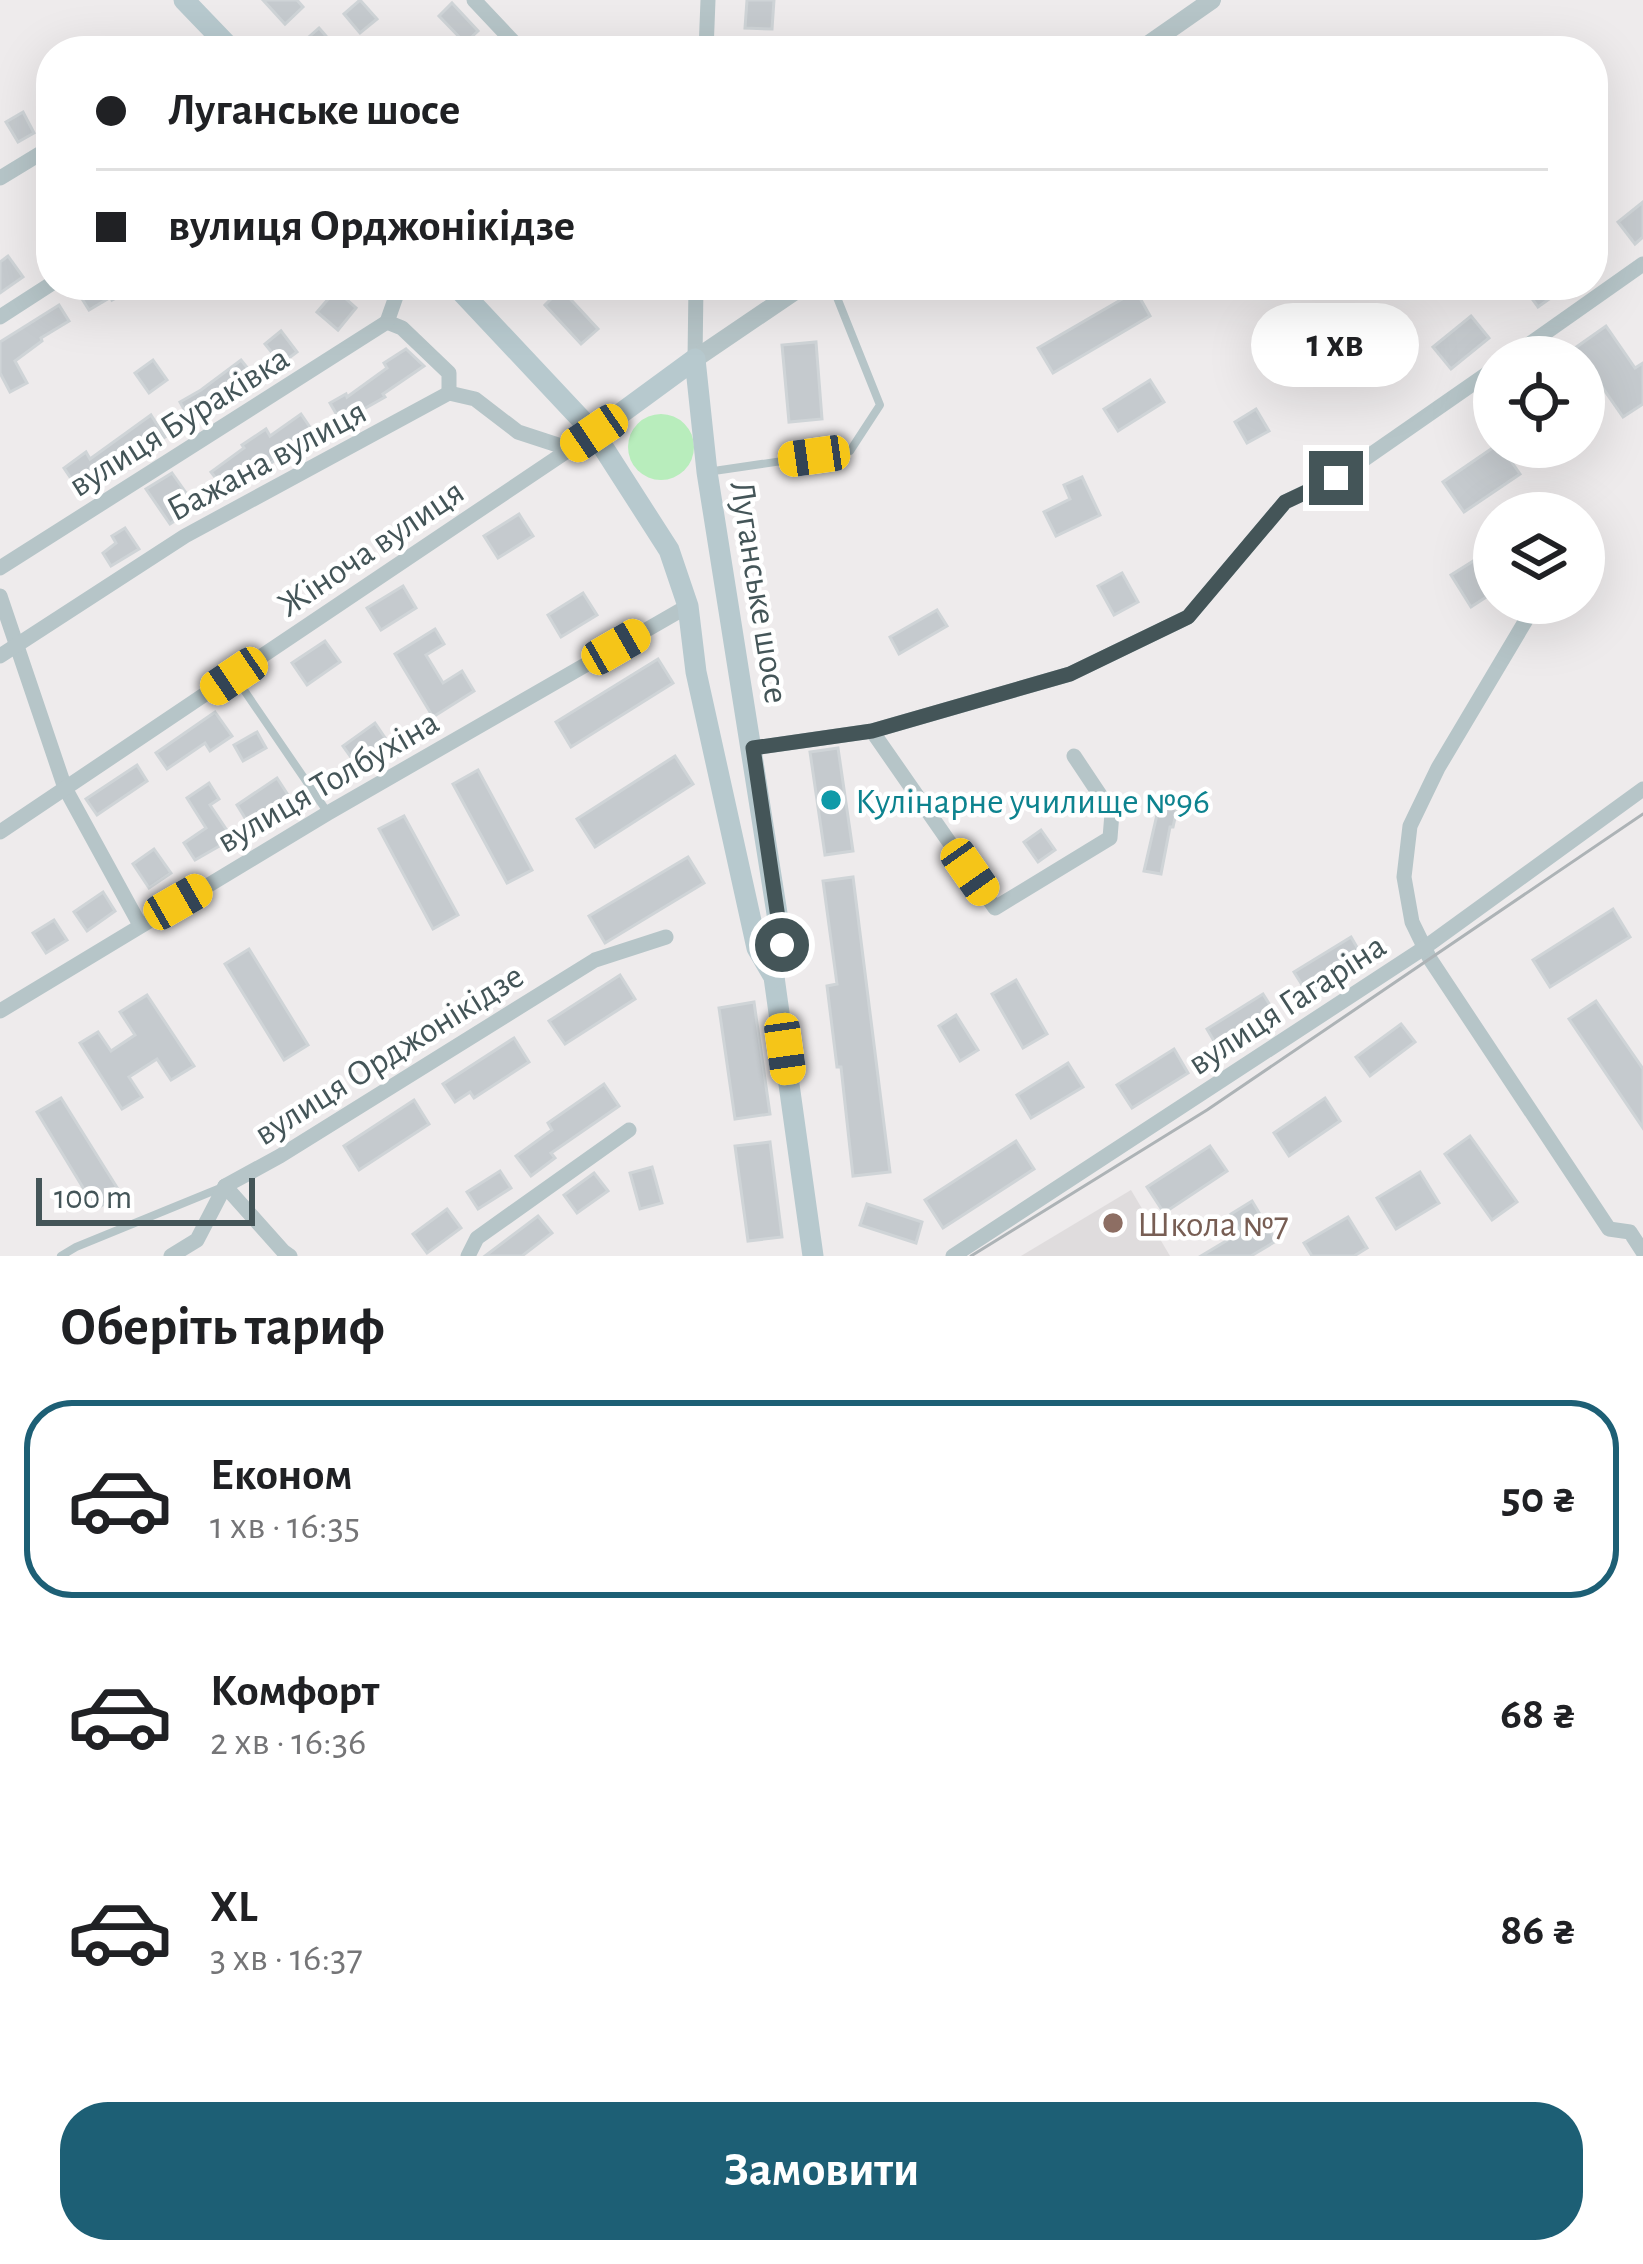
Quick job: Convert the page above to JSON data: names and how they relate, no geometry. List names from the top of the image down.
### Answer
{
  "streets": {
    "main road": ["Луганське шосе"],
    "street": [
      "вулиця Бураківка",
      "Бажана вулиця",
      "Жіноча вулиця",
      "вулиця Толбухіна",
      "вулиця Гагаріна",
      "вулиця Орджонікідзе"
    ]
  },
  "crossings": [
    ["Жіноча вулиця", "Луганське шосе"],
    ["Луганське шосе", "вулиця Толбухіна"]
  ],
  "places": ["Кулінарне училище №96", "Школа №7"],
  "scale_bar": "100 m",
  "page": {
    "banner": ["Луганське шосе", "вулиця Орджонікідзе"],
    "bubble": "1 хв",
    "scale": "100 m",
    "heading": "Оберіть тариф",
    "list": [
      {
        "name": "Економ",
        "note": "1 хв · 16:35",
        "value": "50 ₴"
      },
      {
        "name": "Комфорт",
        "note": "2 хв · 16:36",
        "value": "68 ₴"
      },
      {
        "name": "XL",
        "note": "3 хв · 16:37",
        "value": "86 ₴"
      }
    ],
    "buttons": "Замовити"
  }
}
